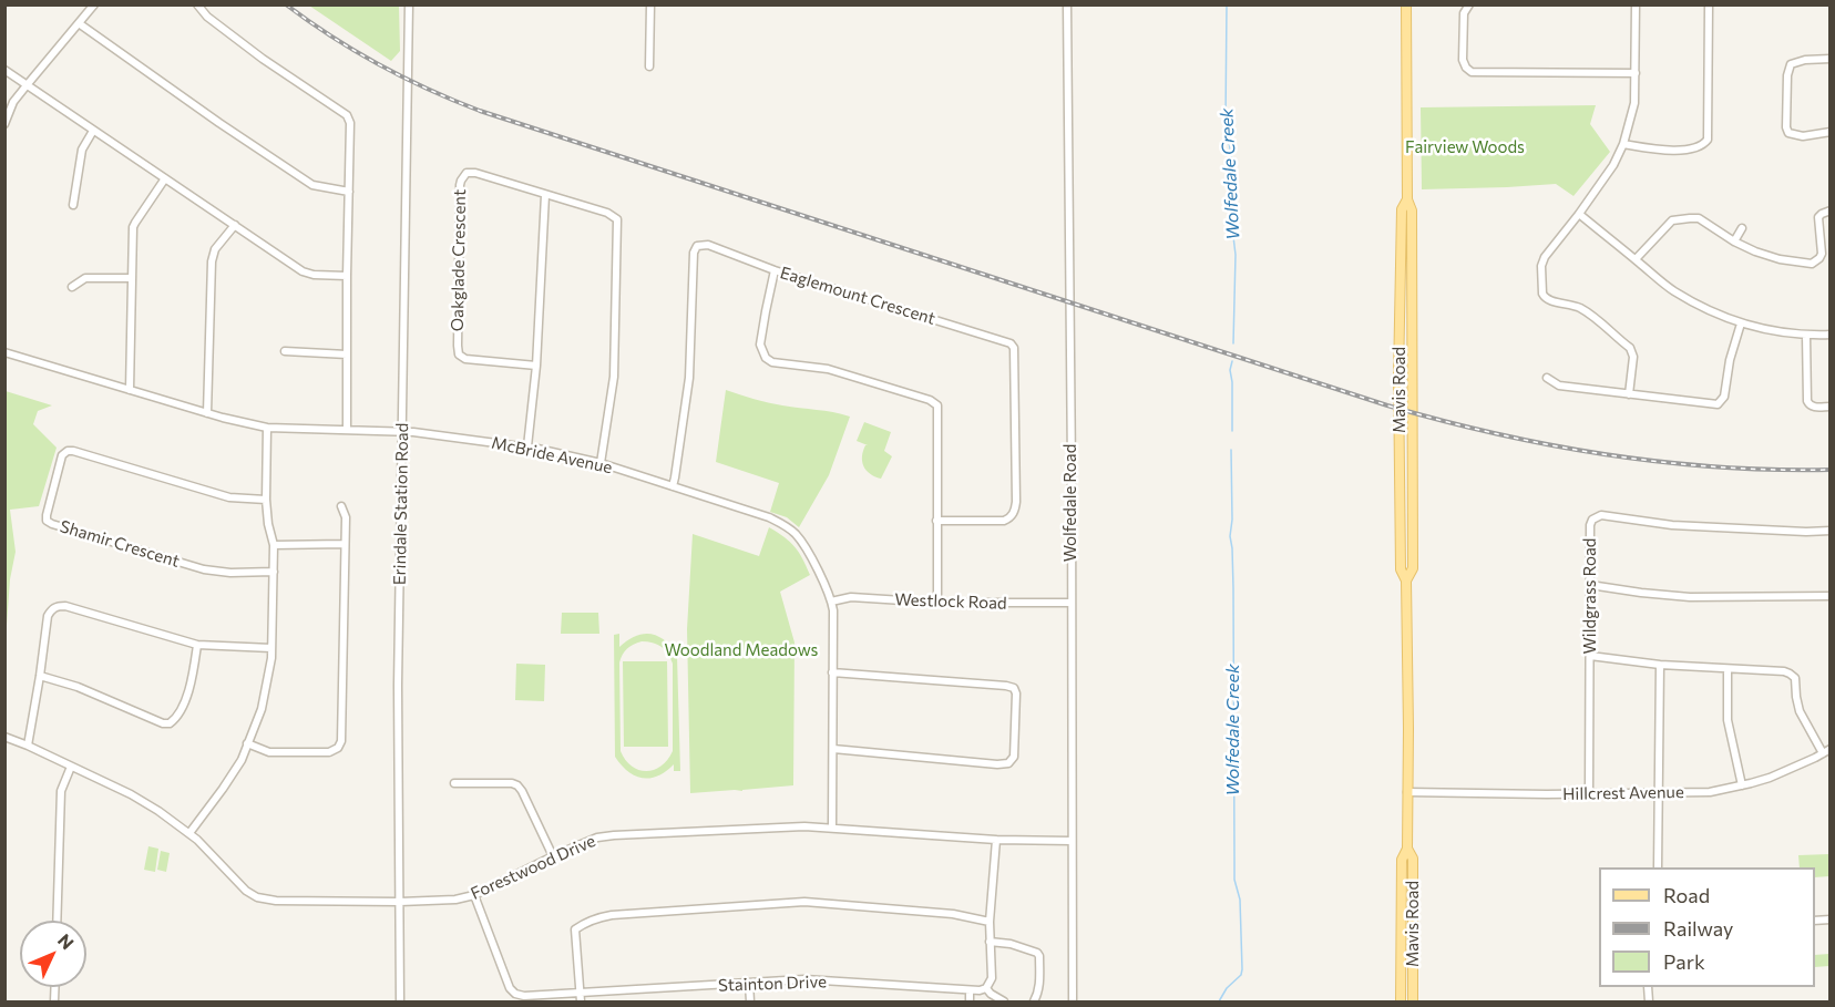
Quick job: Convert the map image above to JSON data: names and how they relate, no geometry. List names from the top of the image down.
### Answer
{
  "streets": {
    "main road": ["Mavis Road"],
    "street": [
      "Oakglade Crescent",
      "Eaglemount Crescent",
      "McBride Avenue",
      "Wolfedale Road",
      "Erindale Station Road",
      "Shamir Crescent",
      "Wildgrass Road",
      "Westlock Road",
      "Hillcrest Avenue",
      "Forestwood Drive",
      "Stainton Drive"
    ]
  },
  "crossings": [
    ["Oakglade Crescent", "McBride Avenue"],
    ["Eaglemount Crescent", "McBride Avenue"],
    ["Mavis Road", "Hillcrest Avenue"],
    ["McBride Avenue", "Erindale Station Road"],
    ["McBride Avenue", "Westlock Road"],
    ["McBride Avenue", "Forestwood Drive"],
    ["Wolfedale Road", "Westlock Road"],
    ["Wolfedale Road", "Forestwood Drive"],
    ["Erindale Station Road", "Forestwood Drive"],
    ["Wildgrass Road", "Hillcrest Avenue"],
    ["Forestwood Drive", "Stainton Drive"]
  ],
  "water": ["Wolfedale Creek"],
  "parks": ["Fairview Woods", "Woodland Meadows"],
  "legend": ["Road", "Railway", "Park"],
  "north": "top right"
}
